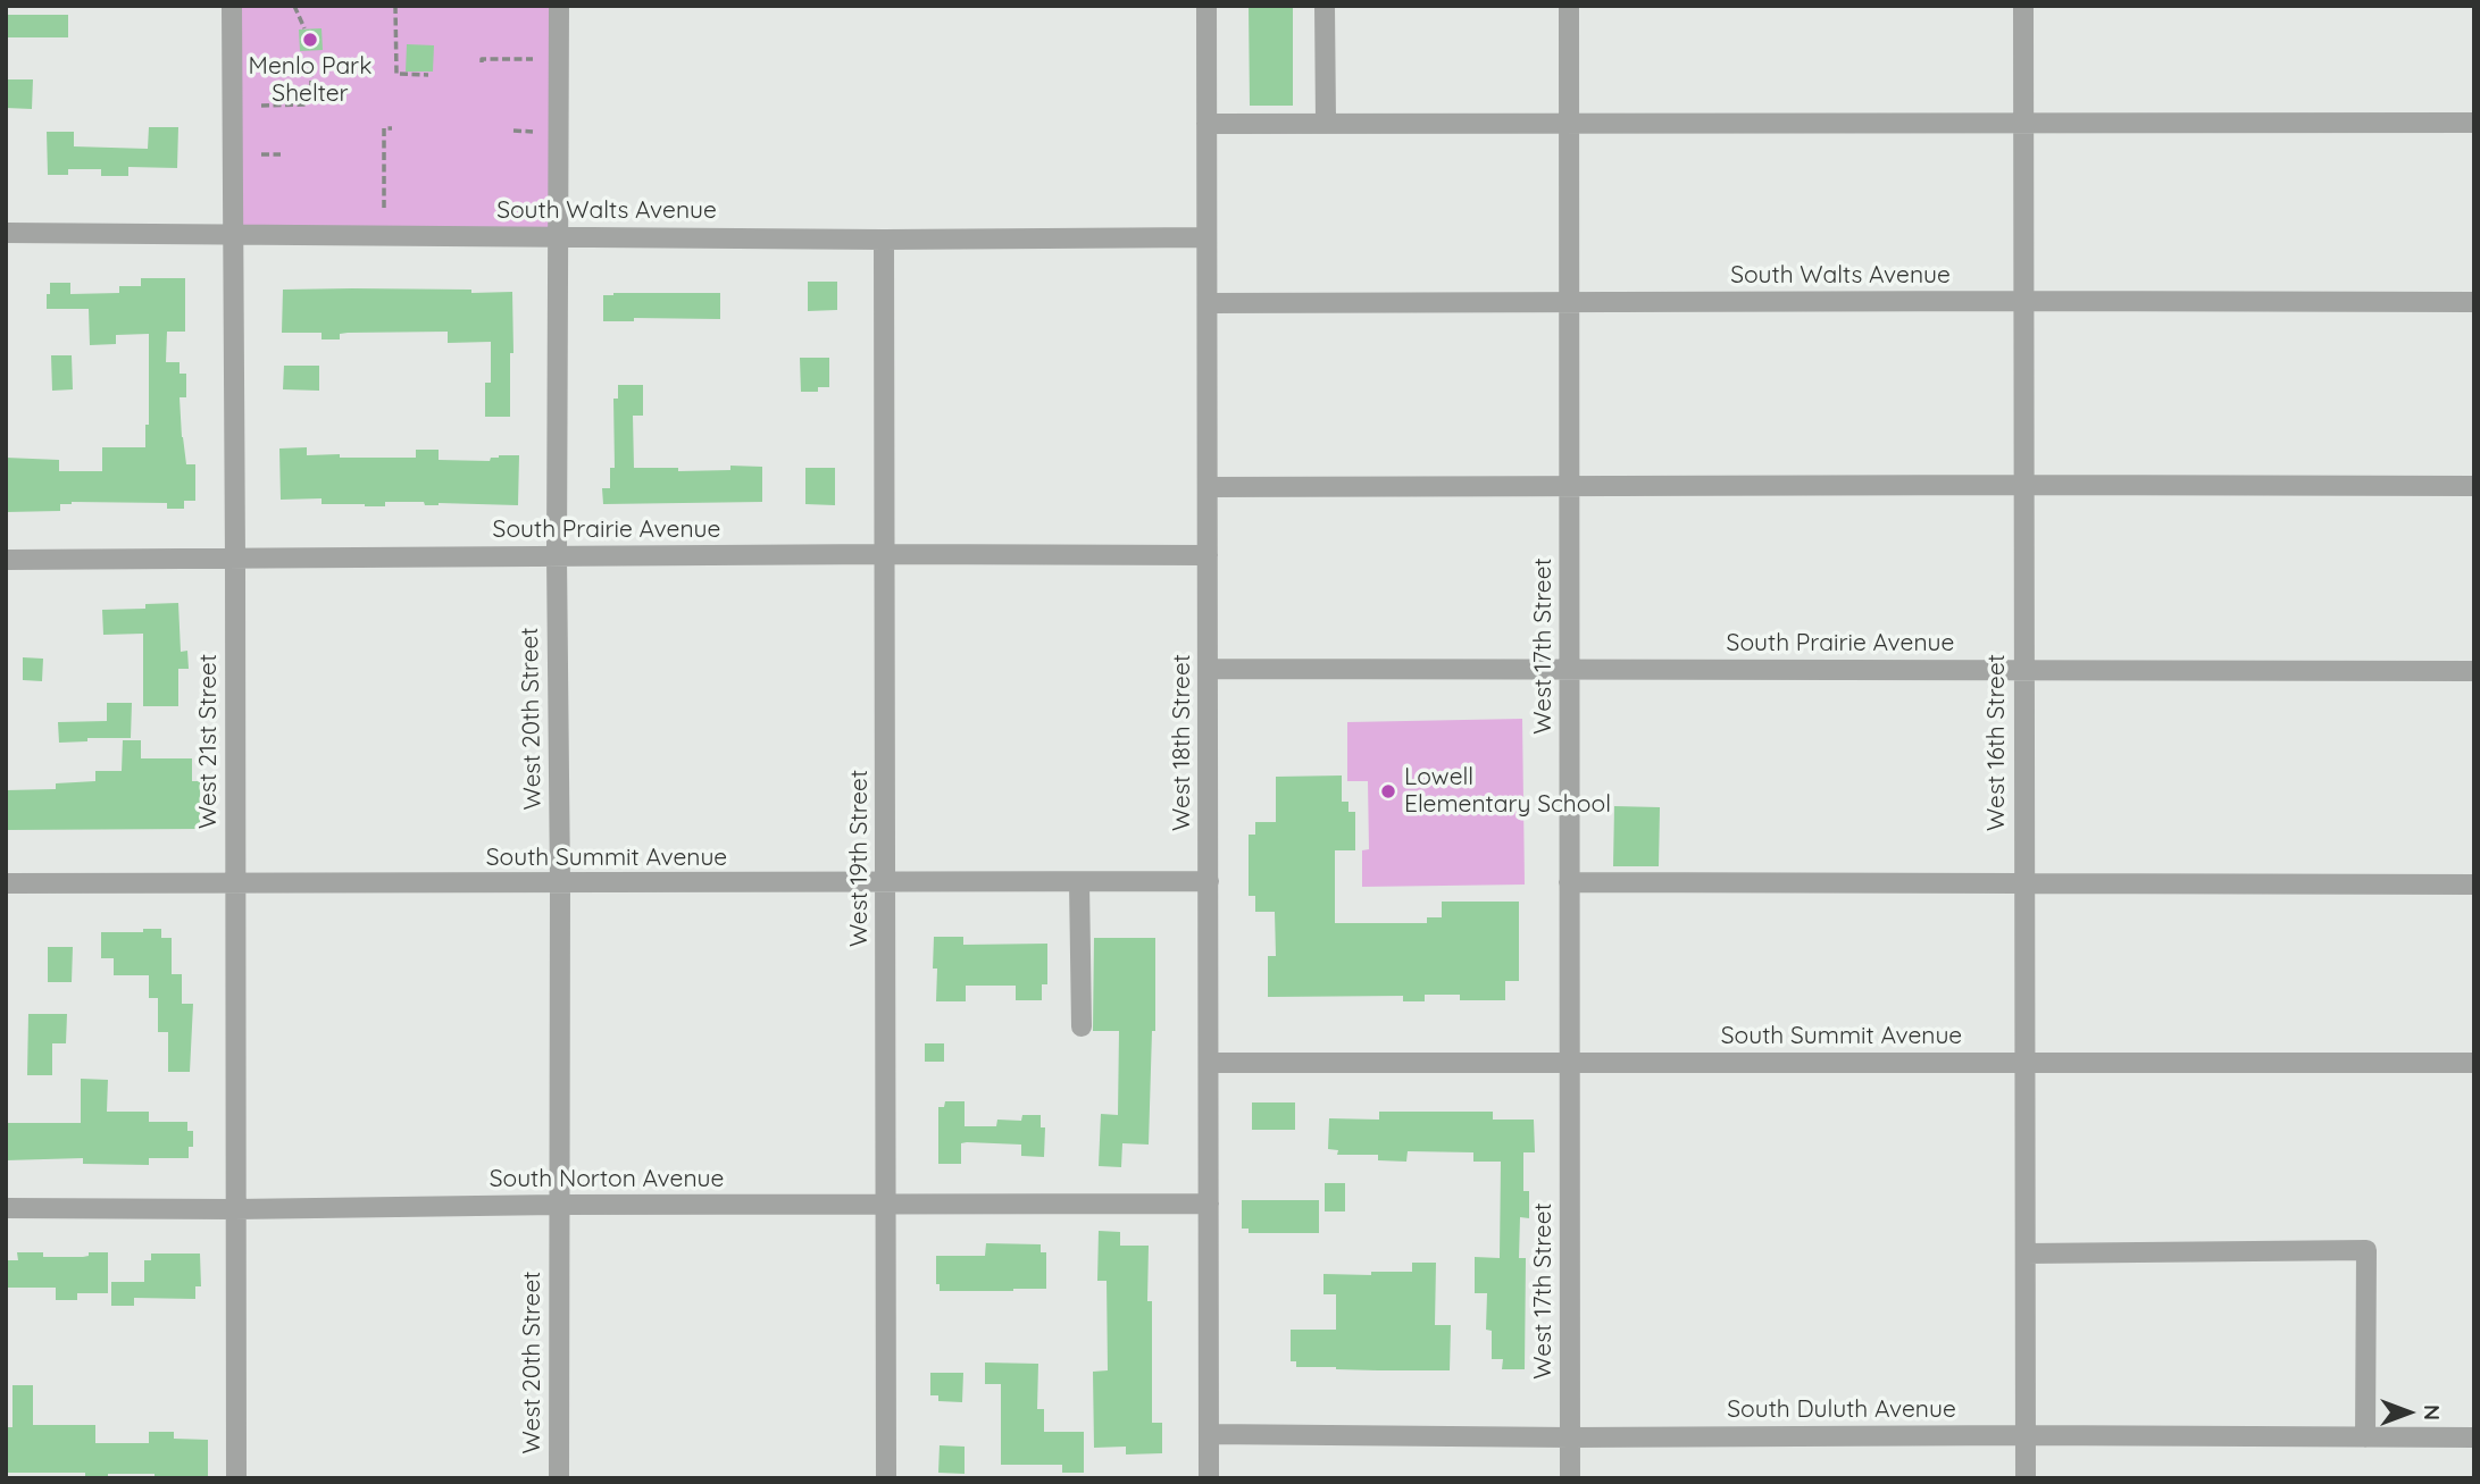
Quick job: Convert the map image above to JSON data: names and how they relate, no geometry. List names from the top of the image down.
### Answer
{
  "streets": {
    "street": [
      "South Walts Avenue",
      "South Prairie Avenue",
      "West 17th Street",
      "West 20th Street",
      "West 21st Street",
      "West 18th Street",
      "West 16th Street",
      "South Summit Avenue",
      "West 19th Street",
      "South Norton Avenue",
      "South Duluth Avenue"
    ]
  },
  "crossings": [
    ["South Walts Avenue", "West 17th Street"],
    ["South Walts Avenue", "West 20th Street"],
    ["South Walts Avenue", "West 21st Street"],
    ["South Walts Avenue", "West 18th Street"],
    ["South Walts Avenue", "West 16th Street"],
    ["South Walts Avenue", "West 19th Street"],
    ["South Prairie Avenue", "West 17th Street"],
    ["South Prairie Avenue", "West 20th Street"],
    ["South Prairie Avenue", "West 21st Street"],
    ["South Prairie Avenue", "West 18th Street"],
    ["South Prairie Avenue", "West 16th Street"],
    ["South Prairie Avenue", "West 19th Street"],
    ["West 17th Street", "South Summit Avenue"],
    ["West 17th Street", "South Duluth Avenue"],
    ["West 20th Street", "South Summit Avenue"],
    ["West 20th Street", "South Norton Avenue"],
    ["West 21st Street", "South Summit Avenue"],
    ["West 21st Street", "South Norton Avenue"],
    ["West 18th Street", "South Summit Avenue"],
    ["West 18th Street", "South Norton Avenue"],
    ["West 18th Street", "South Duluth Avenue"],
    ["West 16th Street", "South Summit Avenue"],
    ["West 16th Street", "South Duluth Avenue"],
    ["South Summit Avenue", "West 19th Street"],
    ["West 19th Street", "South Norton Avenue"]
  ],
  "places": ["Menlo Park Shelter", "Lowell Elementary School"],
  "north": "right"
}
